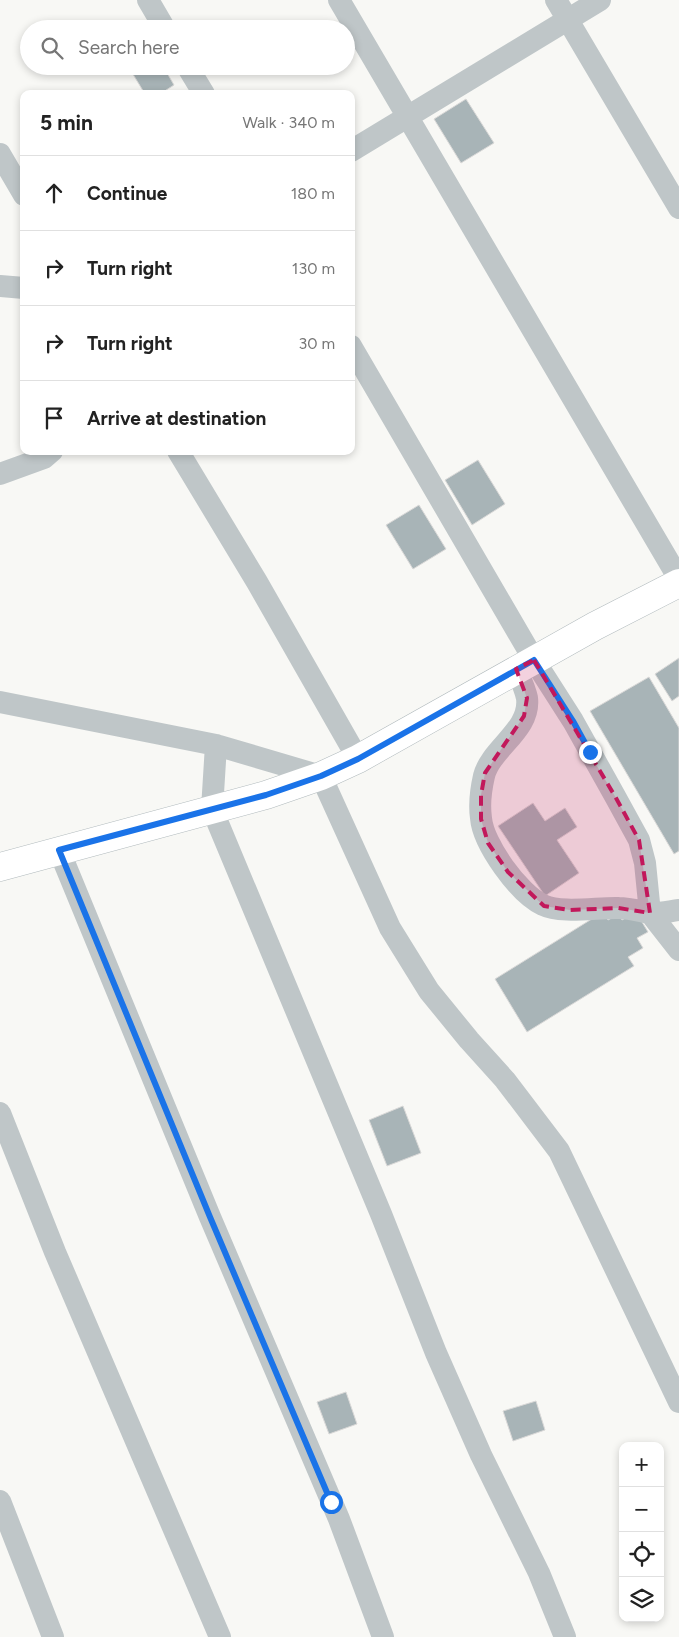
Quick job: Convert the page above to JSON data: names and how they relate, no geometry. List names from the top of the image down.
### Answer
{
  "page": {
    "search": "Search here",
    "heading": ["5 min", "Walk · 340 m"],
    "list": [
      ["Continue", "180 m"],
      ["Turn right", "130 m"],
      ["Turn right", "30 m"],
      "Arrive at destination"
    ],
    "map_buttons": ["+", "−"]
  }
}
